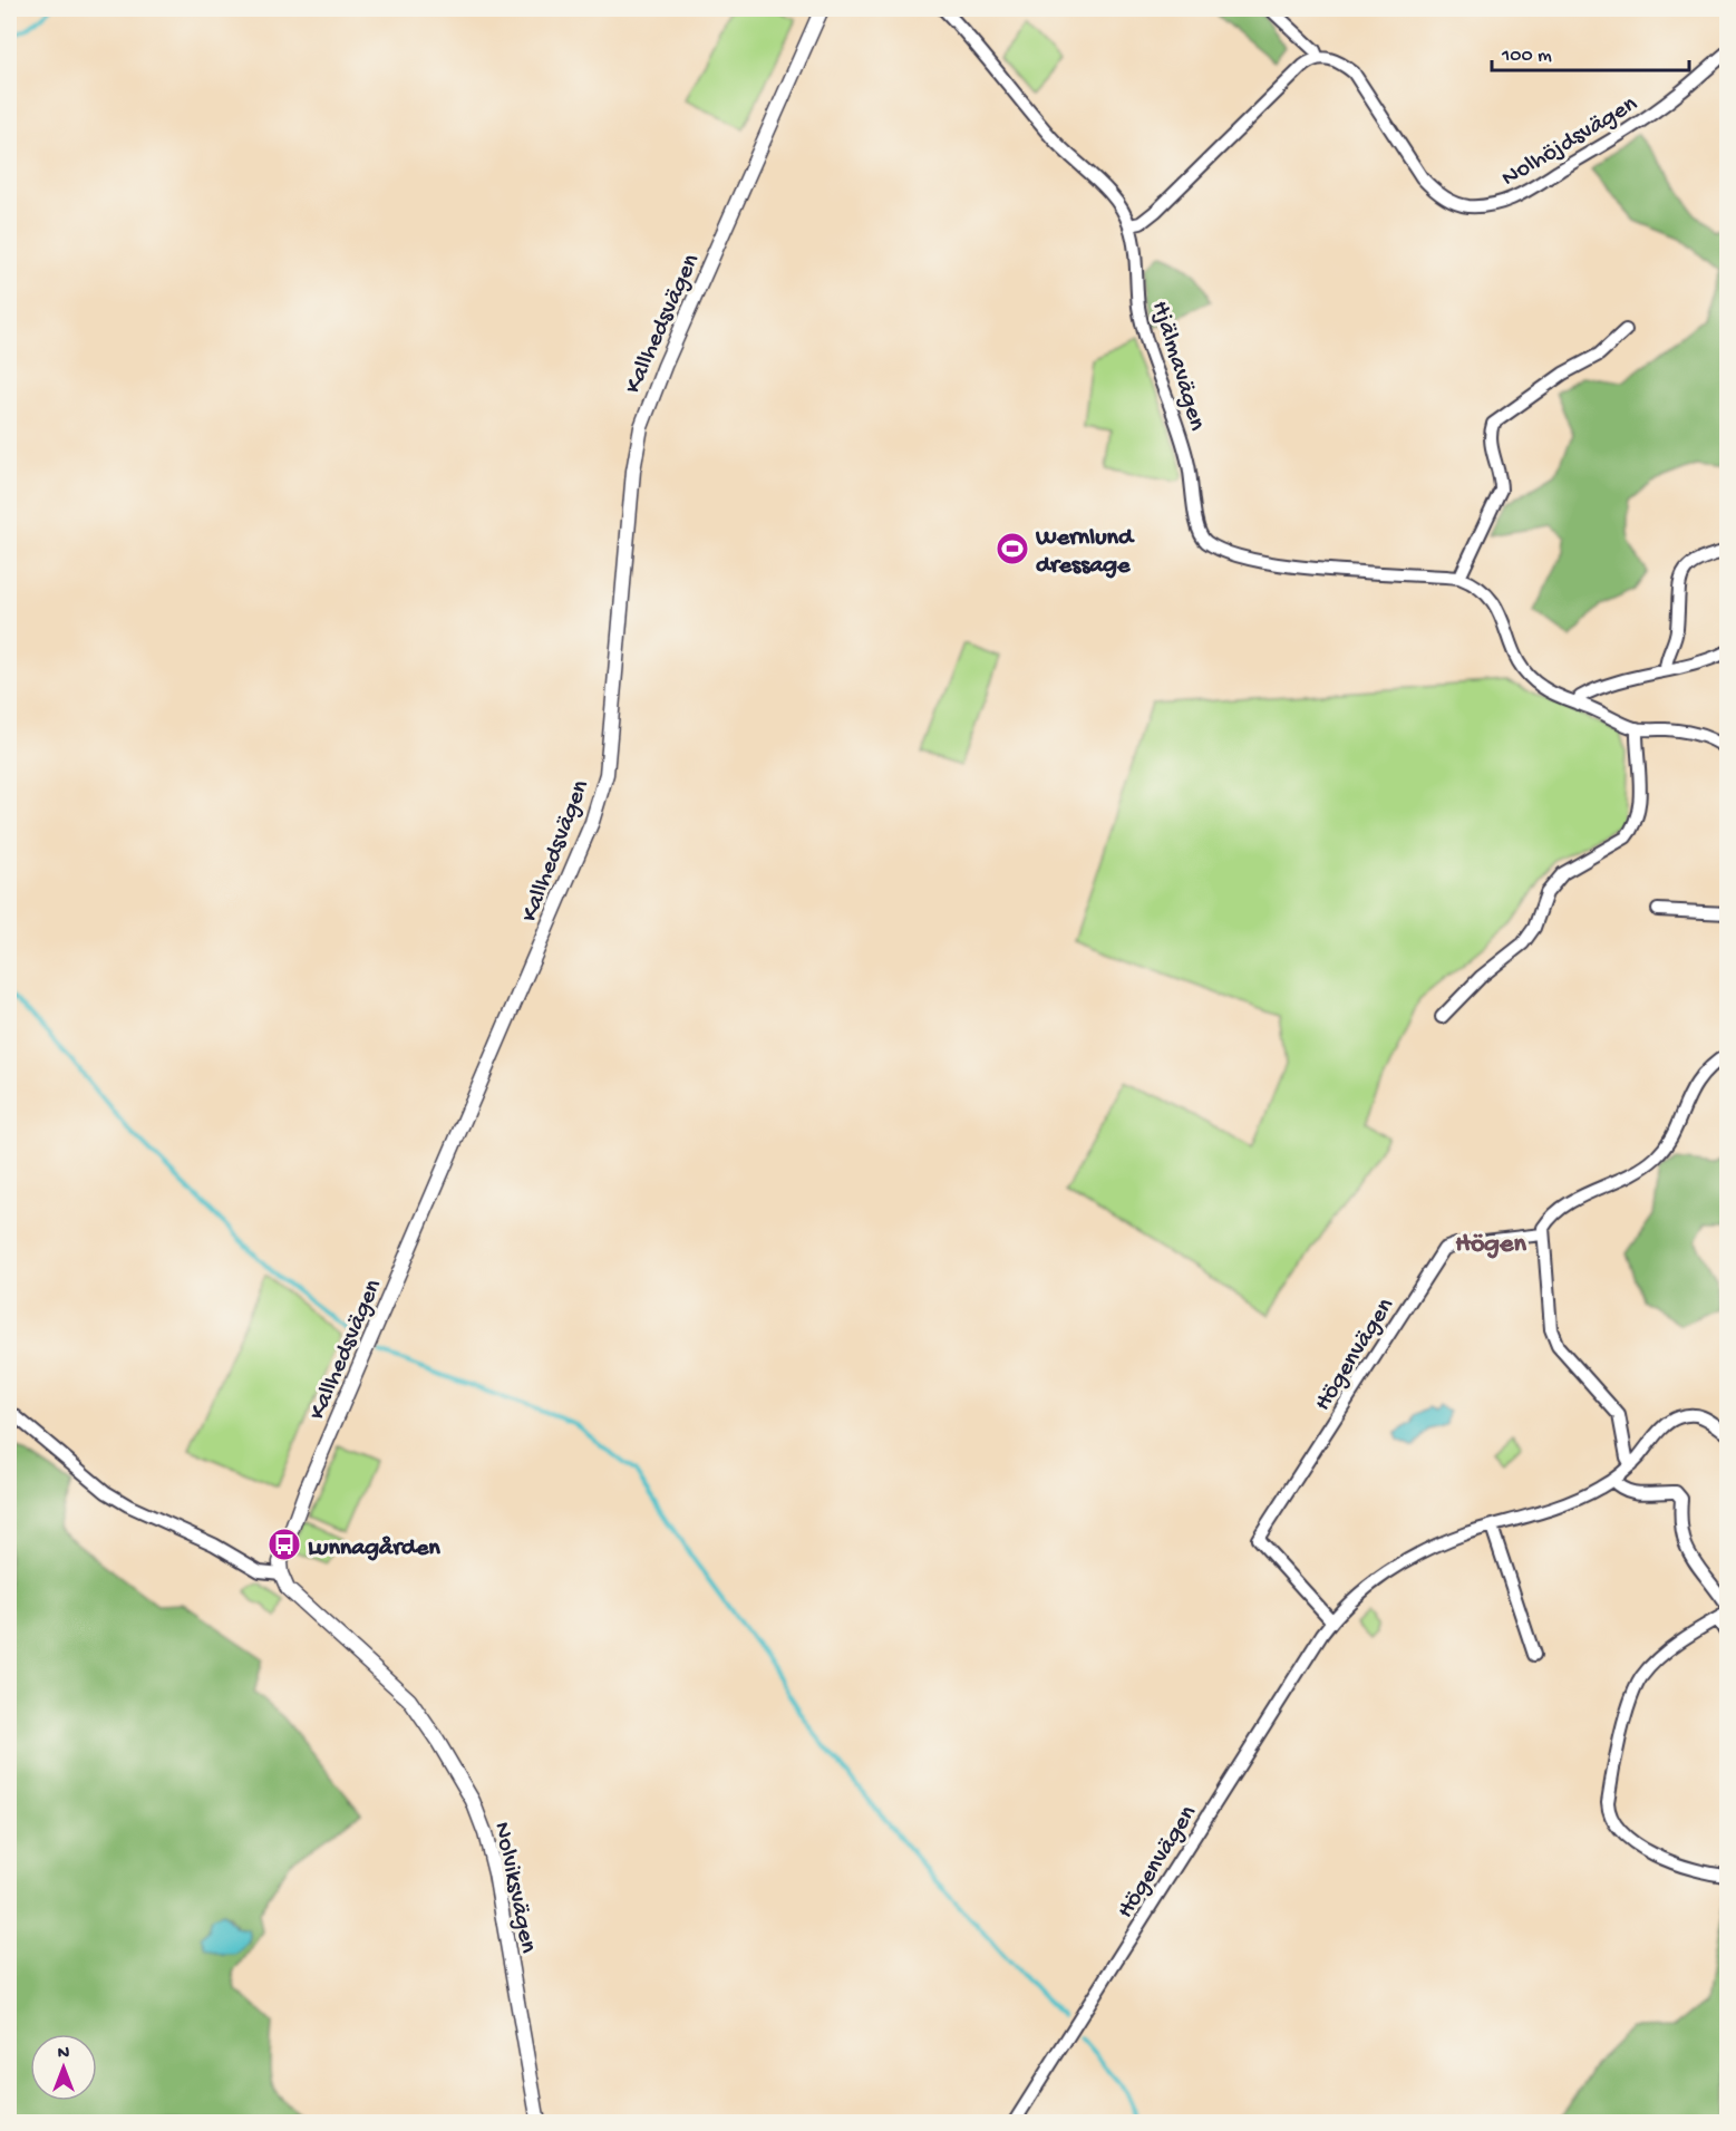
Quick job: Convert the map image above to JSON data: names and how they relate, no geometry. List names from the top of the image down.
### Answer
{
  "streets": {
    "street": [
      "Nolhöjdsvägen",
      "Kallhedsvägen",
      "Hjälmavägen",
      "Högenvägen",
      "Nolviksvägen"
    ]
  },
  "crossings": [
    ["Kallhedsvägen", "Nolviksvägen"]
  ],
  "districts": ["Högen"],
  "places": {
    "sports": ["Wernlund dressage"],
    "bus stop": ["Lunnagården"]
  },
  "scale_bar": "100 m",
  "north": "top"
}
